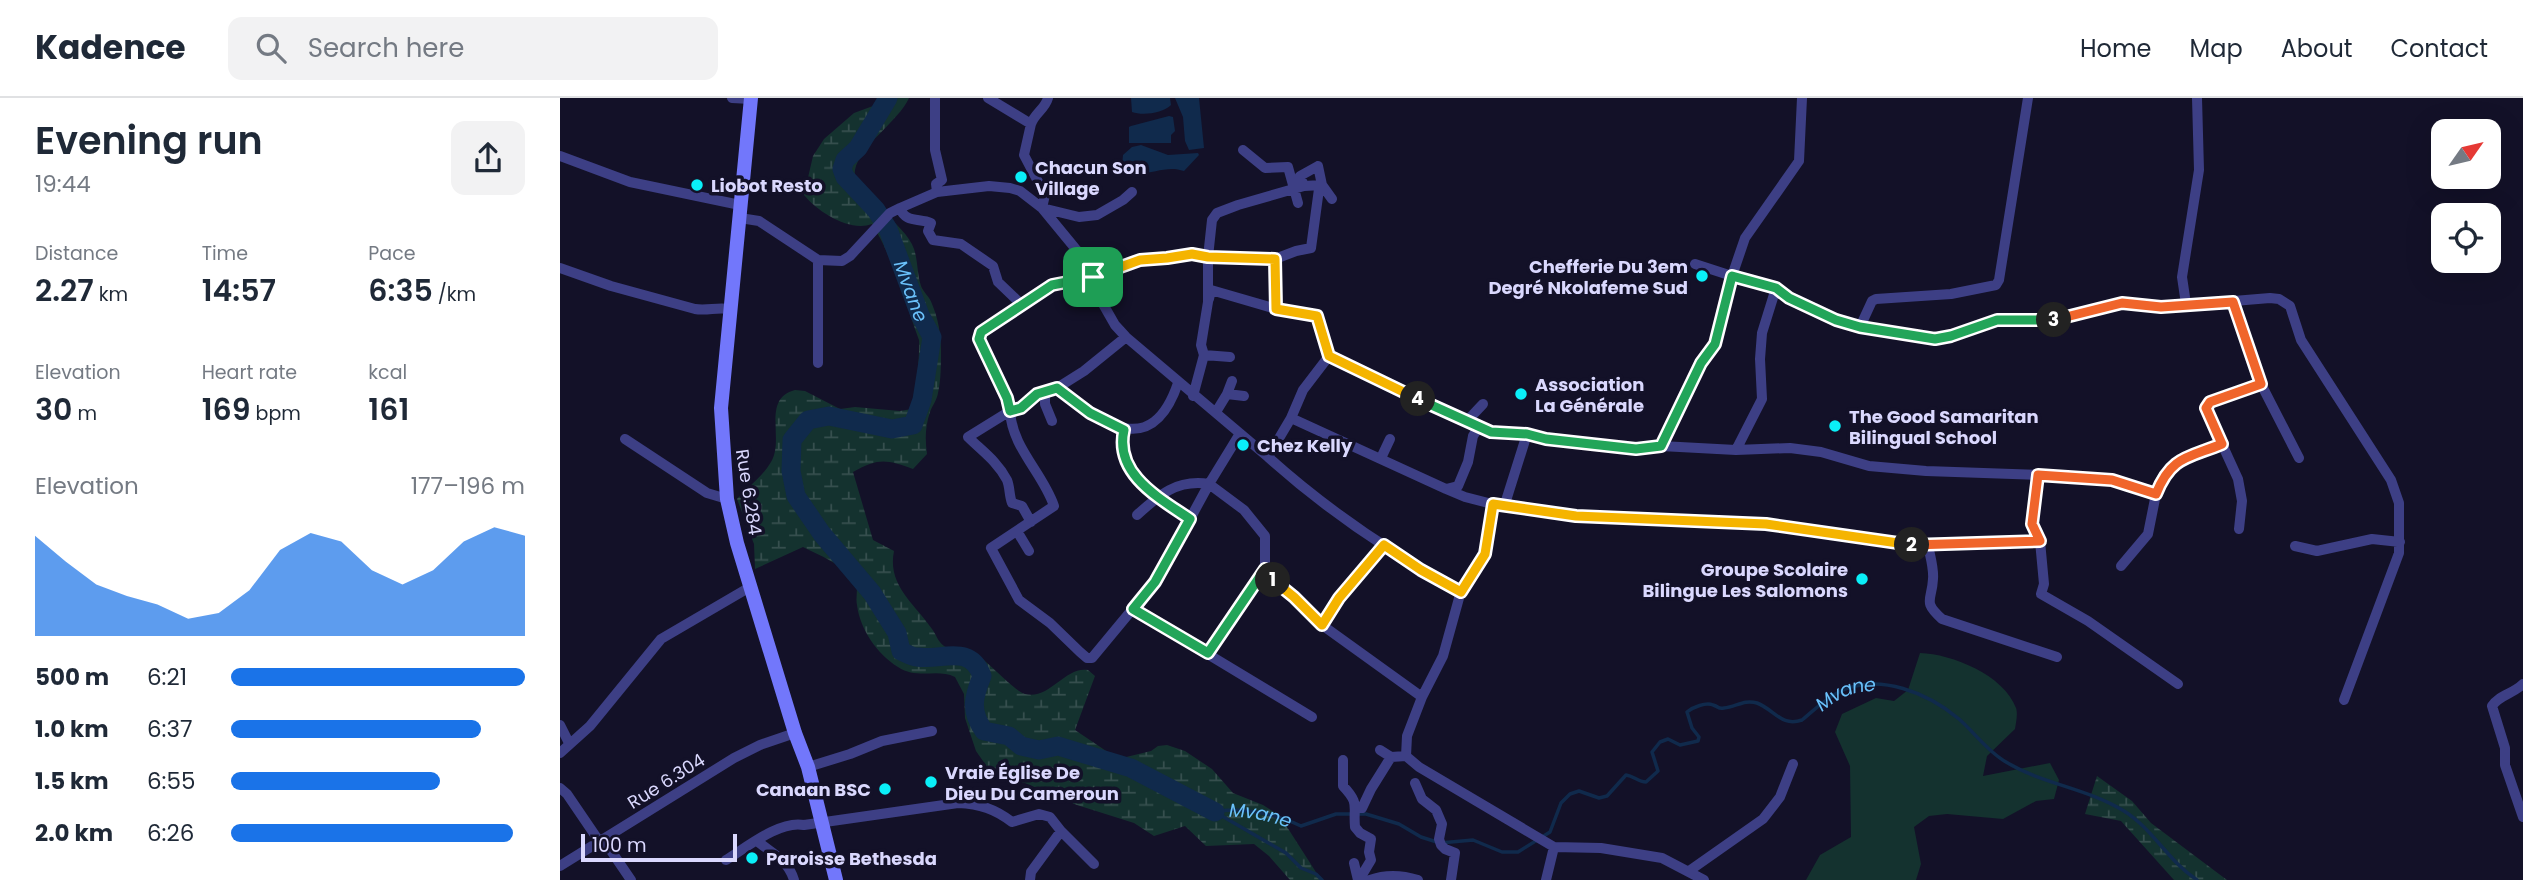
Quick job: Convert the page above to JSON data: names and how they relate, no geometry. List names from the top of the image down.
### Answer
{
  "streets": {
    "street": ["Rue 6.284", "Rue 6.304"]
  },
  "crossings": [
    ["Rue 6.284", "Rue 6.304"]
  ],
  "water": ["Mvane"],
  "places": [
    "Chacun Son Village",
    "Liobot Resto",
    "Chefferie Du 3em Degré Nkolafeme Sud",
    "Association La Générale",
    "The Good Samaritan Bilingual School",
    "Chez Kelly",
    "Groupe Scolaire Bilingue Les Salomons",
    "Vraie Église De Dieu Du Cameroun",
    "Canaan BSC",
    "Paroisse Bethesda"
  ],
  "scale_bar": "100 m",
  "north": "top right",
  "page": {
    "header": "Kadence",
    "search": "Search here",
    "nav": [
      "Home",
      "Map",
      "About",
      "Contact"
    ],
    "heading": ["Evening run", "19:44"],
    "stats": [
      ["Distance", "2.27 km"],
      ["Time", "14:57"],
      ["Pace", "6:35 /km"],
      ["Elevation", "30 m"],
      ["Heart rate", "169 bpm"],
      ["kcal", "161"]
    ],
    "pins": [
      "3",
      "4",
      "2",
      "1"
    ],
    "chart": ["Elevation", "177–196 m"],
    "list": [
      {
        "name": "500 m",
        "note": "6:21"
      },
      {
        "name": "1.0 km",
        "note": "6:37"
      },
      {
        "name": "1.5 km",
        "note": "6:55"
      },
      {
        "name": "2.0 km",
        "note": "6:26"
      }
    ],
    "scale": "100 m"
  }
}
